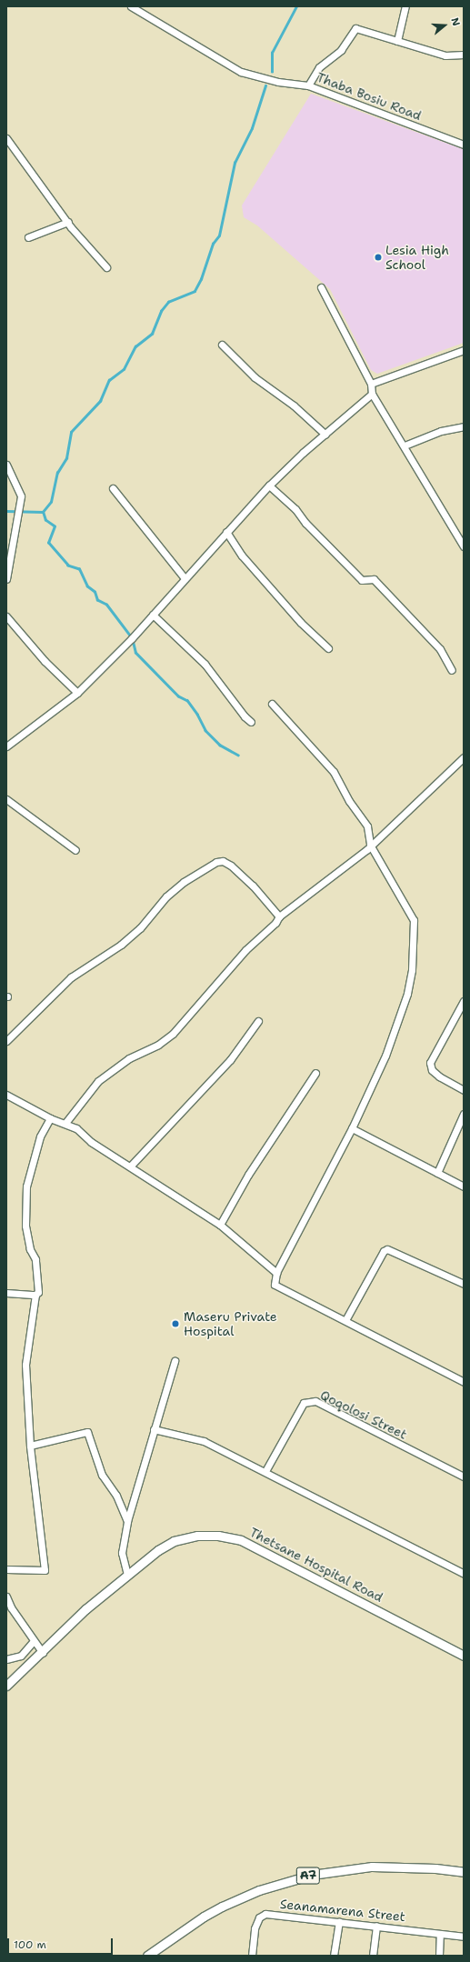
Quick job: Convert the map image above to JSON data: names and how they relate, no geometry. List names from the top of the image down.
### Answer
{
  "streets": {
    "main road": ["Thetsane Hospital Road", "A7"],
    "street": ["Thaba Bosiu Road", "Qoqolosi Street", "Seanamarena Street"]
  },
  "places": ["Lesia High School", "Maseru Private Hospital"],
  "scale_bar": "100 m",
  "north": "right"
}
